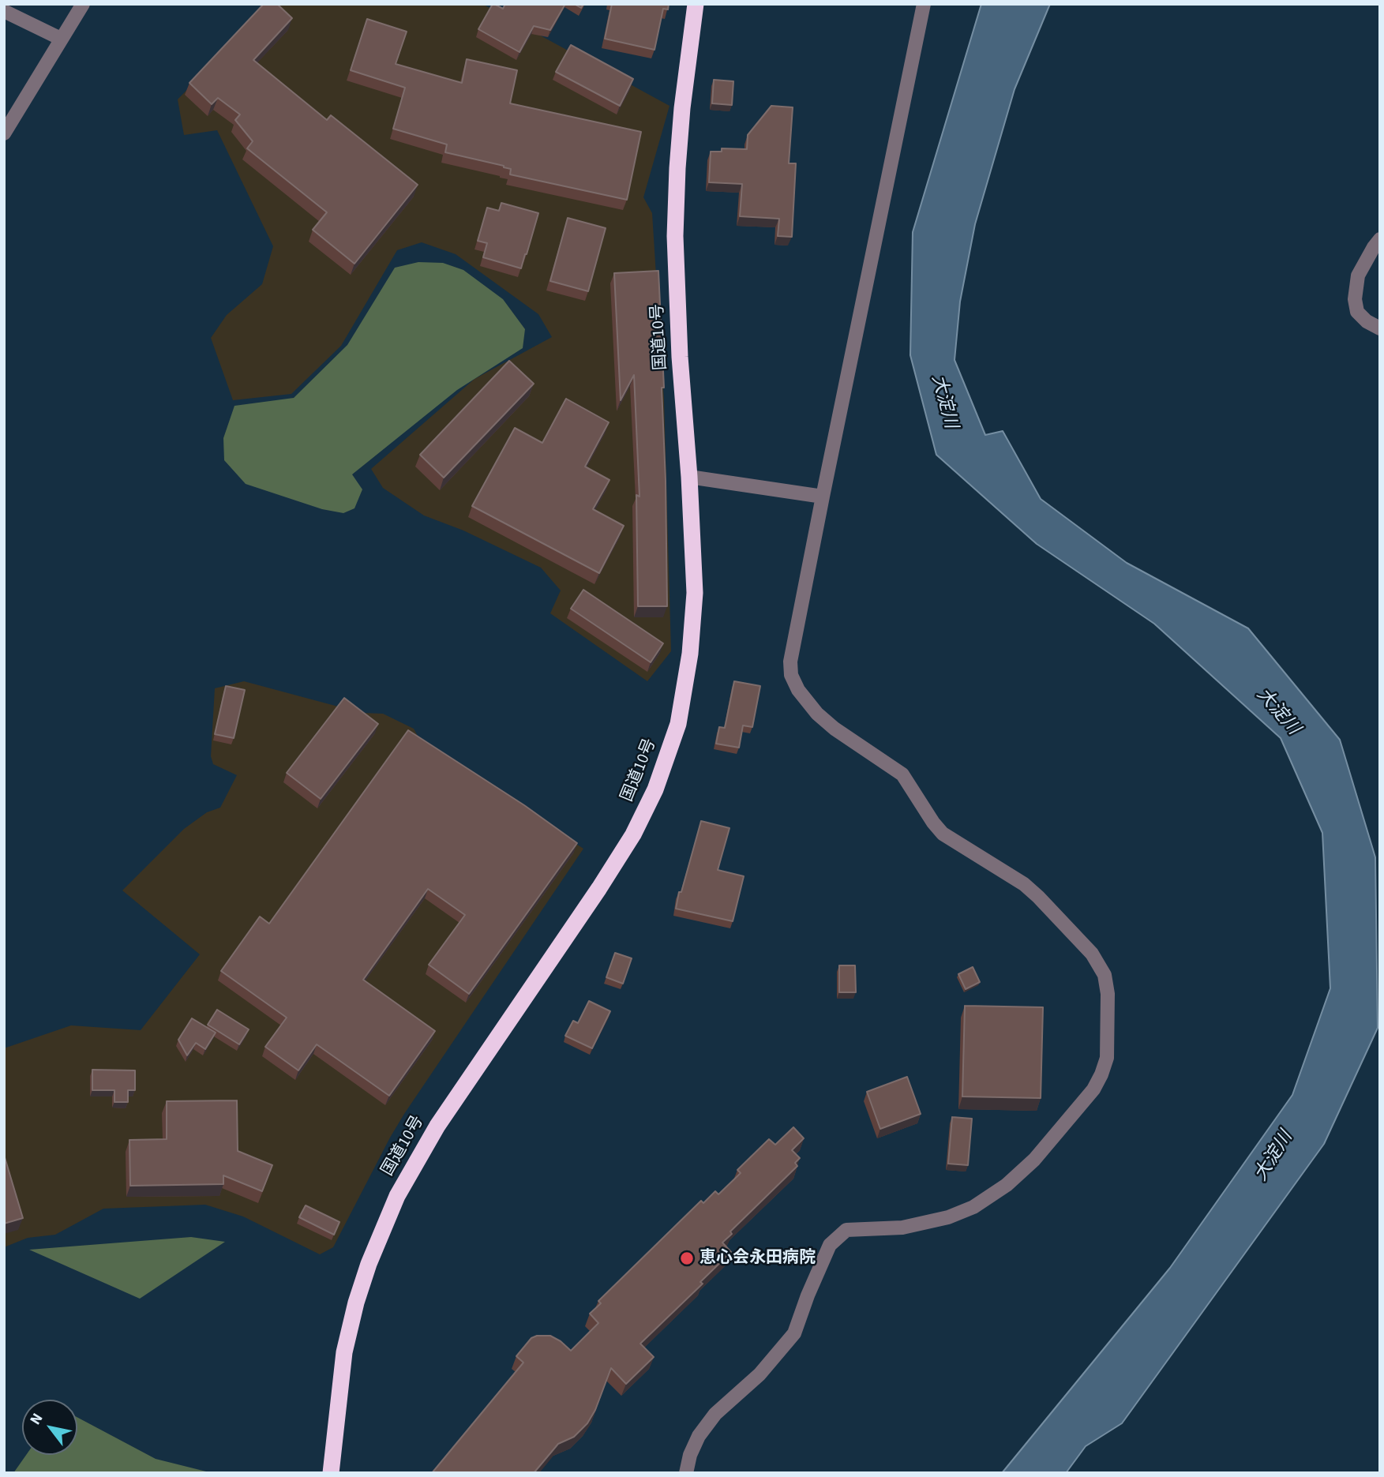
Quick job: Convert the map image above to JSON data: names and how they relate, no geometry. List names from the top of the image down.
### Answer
{
  "streets": {
    "highway": ["国道10号"]
  },
  "water": ["大淀川"],
  "places": ["恵心会永田病院"],
  "north": "top left"
}
